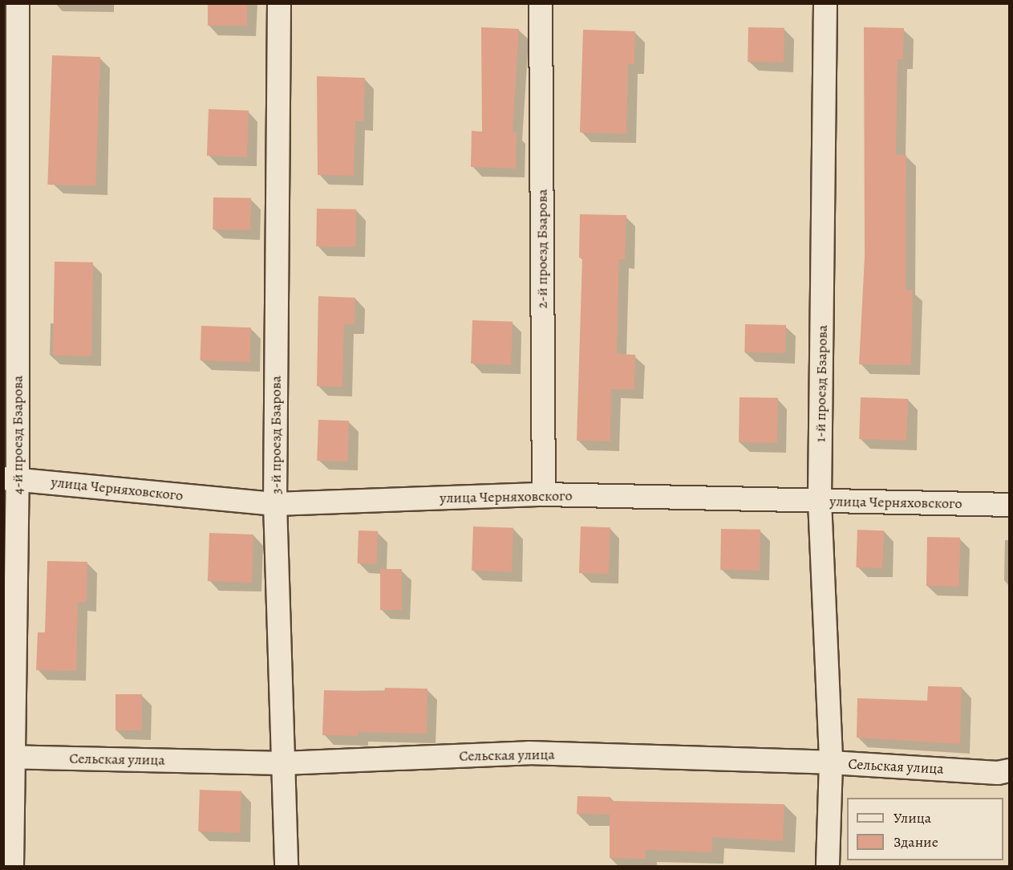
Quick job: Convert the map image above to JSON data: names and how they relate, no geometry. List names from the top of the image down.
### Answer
{
  "streets": {
    "street": [
      "2-й проезд Бзарова",
      "1-й проезд Бзарова",
      "4-й проезд Бзарова",
      "3-й проезд Бзарова",
      "улица Черняховского",
      "Сельская улица"
    ]
  },
  "crossings": [
    ["2-й проезд Бзарова", "улица Черняховского"],
    ["1-й проезд Бзарова", "улица Черняховского"],
    ["1-й проезд Бзарова", "Сельская улица"],
    ["4-й проезд Бзарова", "улица Черняховского"],
    ["4-й проезд Бзарова", "Сельская улица"],
    ["3-й проезд Бзарова", "улица Черняховского"],
    ["3-й проезд Бзарова", "Сельская улица"]
  ],
  "legend": ["Улица", "Здание"]
}
